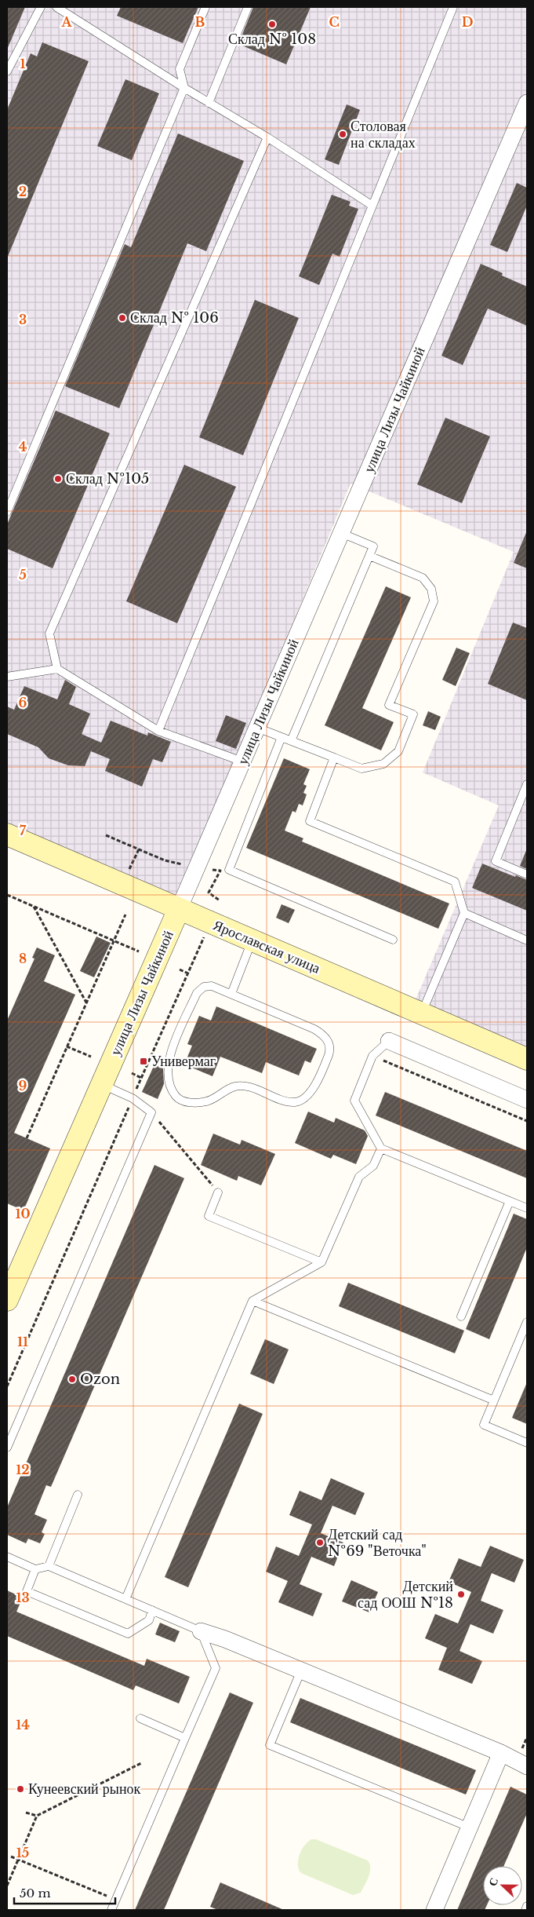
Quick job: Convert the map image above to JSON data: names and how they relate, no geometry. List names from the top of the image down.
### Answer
{
  "streets": {
    "main road": ["улица Лизы Чайкиной", "Ярославская улица"]
  },
  "crossings": [
    ["улица Лизы Чайкиной", "Ярославская улица"]
  ],
  "places": {
    "other": [
      "Склад № 108",
      "Столовая на складах",
      "Склад № 106",
      "Склад №105",
      "Ozon",
      "Детский сад №69 \"Веточка\"",
      "Детский сад ООШ №18",
      "Кунеевский рынок"
    ],
    "transit": ["Универмаг"]
  },
  "scale_bar": "50 m",
  "north": "left",
  "grid": {
    "columns": [
      "A",
      "B",
      "C",
      "D"
    ],
    "rows": [
      "1",
      "2",
      "3",
      "4",
      "5",
      "6",
      "7",
      "8",
      "9",
      "10",
      "11",
      "12",
      "13",
      "14",
      "15"
    ]
  }
}
